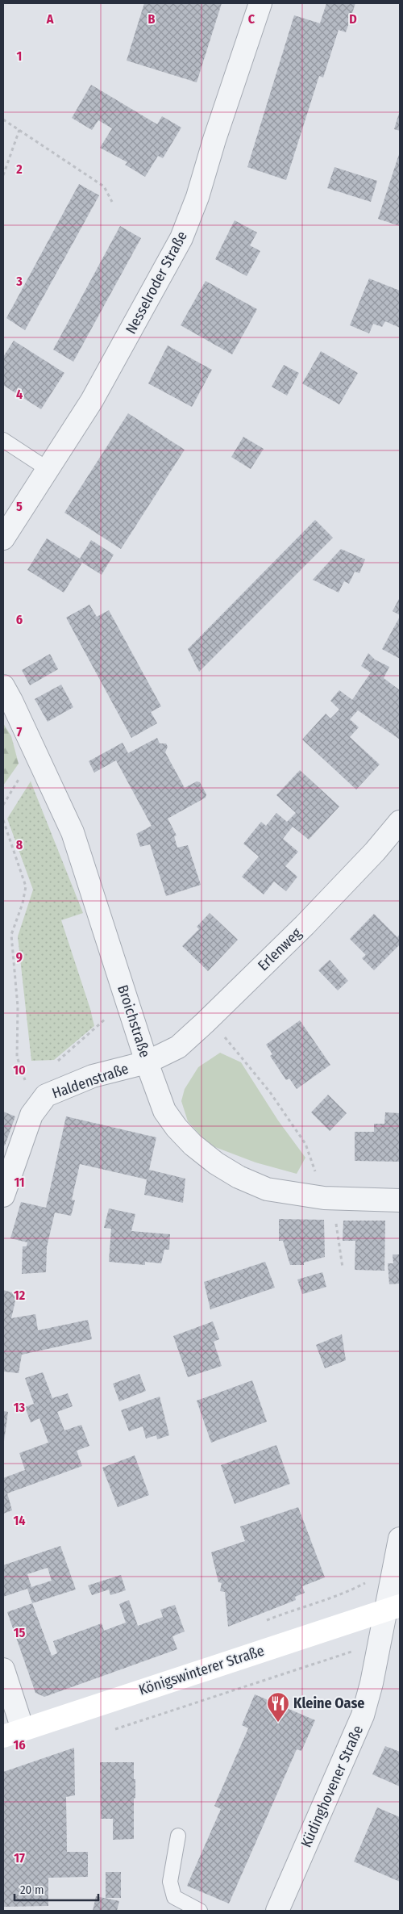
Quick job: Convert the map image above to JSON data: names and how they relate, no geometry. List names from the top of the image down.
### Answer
{
  "streets": {
    "main road": ["Königswinterer Straße"],
    "street": [
      "Nesselroder Straße",
      "Erlenweg",
      "Broichstraße",
      "Haldenstraße",
      "Küdinghovener Straße"
    ]
  },
  "crossings": [
    ["Erlenweg", "Broichstraße"],
    ["Erlenweg", "Haldenstraße"],
    ["Broichstraße", "Haldenstraße"],
    ["Königswinterer Straße", "Küdinghovener Straße"]
  ],
  "places": {
    "restaurant": ["Kleine Oase"]
  },
  "scale_bar": "20 m",
  "grid": {
    "columns": [
      "A",
      "B",
      "C",
      "D"
    ],
    "rows": [
      "1",
      "2",
      "3",
      "4",
      "5",
      "6",
      "7",
      "8",
      "9",
      "10",
      "11",
      "12",
      "13",
      "14",
      "15",
      "16",
      "17"
    ]
  }
}
